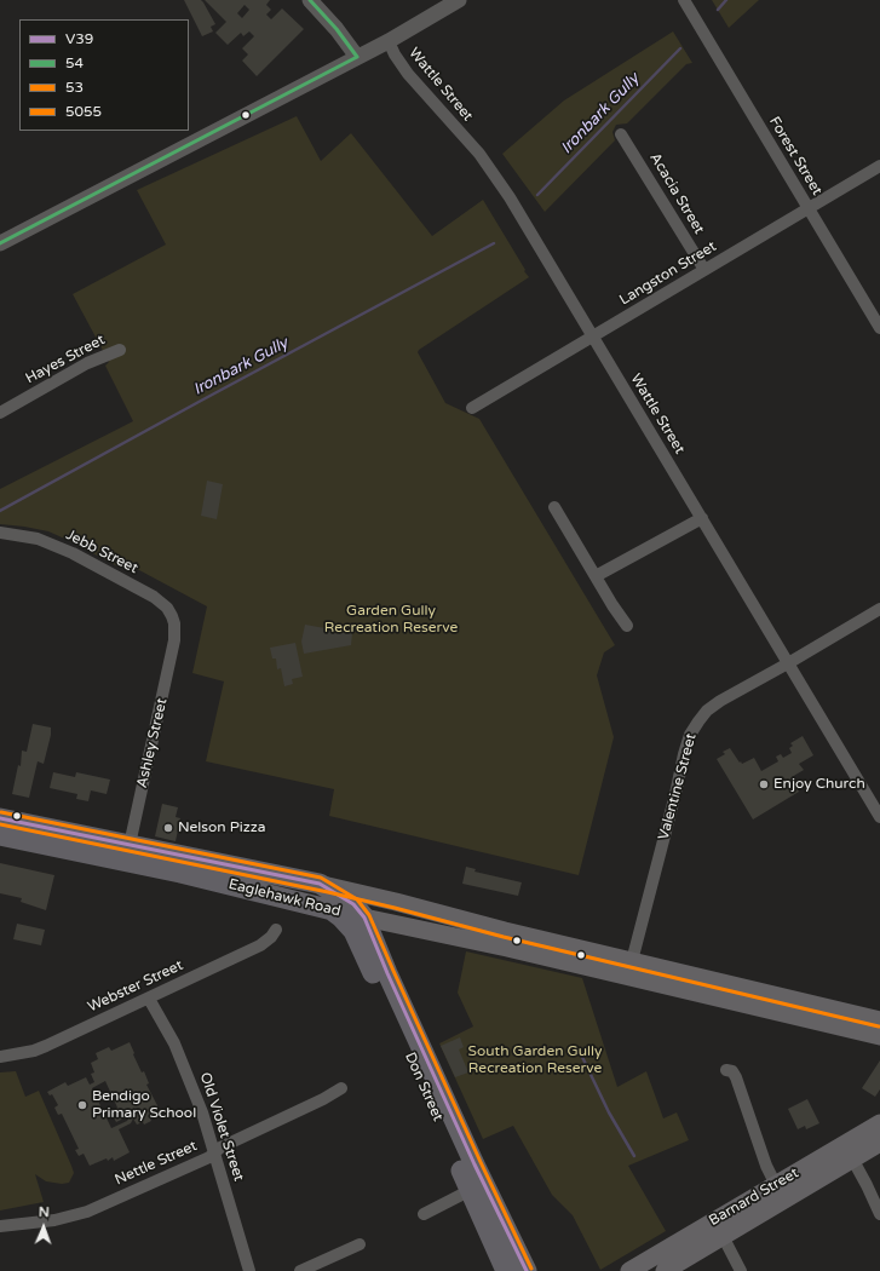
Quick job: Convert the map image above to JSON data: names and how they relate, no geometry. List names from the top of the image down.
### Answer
{
  "streets": {
    "highway": ["Eaglehawk Road", "Don Street"],
    "main road": ["Barnard Street"],
    "street": [
      "Wattle Street",
      "Forest Street",
      "Acacia Street",
      "Langston Street",
      "Hayes Street",
      "Jebb Street",
      "Ashley Street",
      "Valentine Street",
      "Webster Street",
      "Old Violet Street",
      "Nettle Street"
    ]
  },
  "crossings": [
    ["Wattle Street", "Langston Street"],
    ["Wattle Street", "Valentine Street"],
    ["Forest Street", "Langston Street"],
    ["Acacia Street", "Langston Street"],
    ["Jebb Street", "Ashley Street"],
    ["Ashley Street", "Eaglehawk Road"],
    ["Valentine Street", "Eaglehawk Road"],
    ["Eaglehawk Road", "Don Street"],
    ["Webster Street", "Old Violet Street"],
    ["Old Violet Street", "Nettle Street"]
  ],
  "water": ["Ironbark Gully"],
  "parks": ["Garden Gully Recreation Reserve", "South Garden Gully Recreation Reserve"],
  "places": ["Enjoy Church", "Nelson Pizza", "Bendigo Primary School"],
  "lines": [
    "transit line 54",
    "transit line 5055",
    "transit line V39",
    "transit line 53"
  ],
  "legend": [
    "V39",
    "54",
    "53",
    "5055"
  ],
  "north": "top"
}
